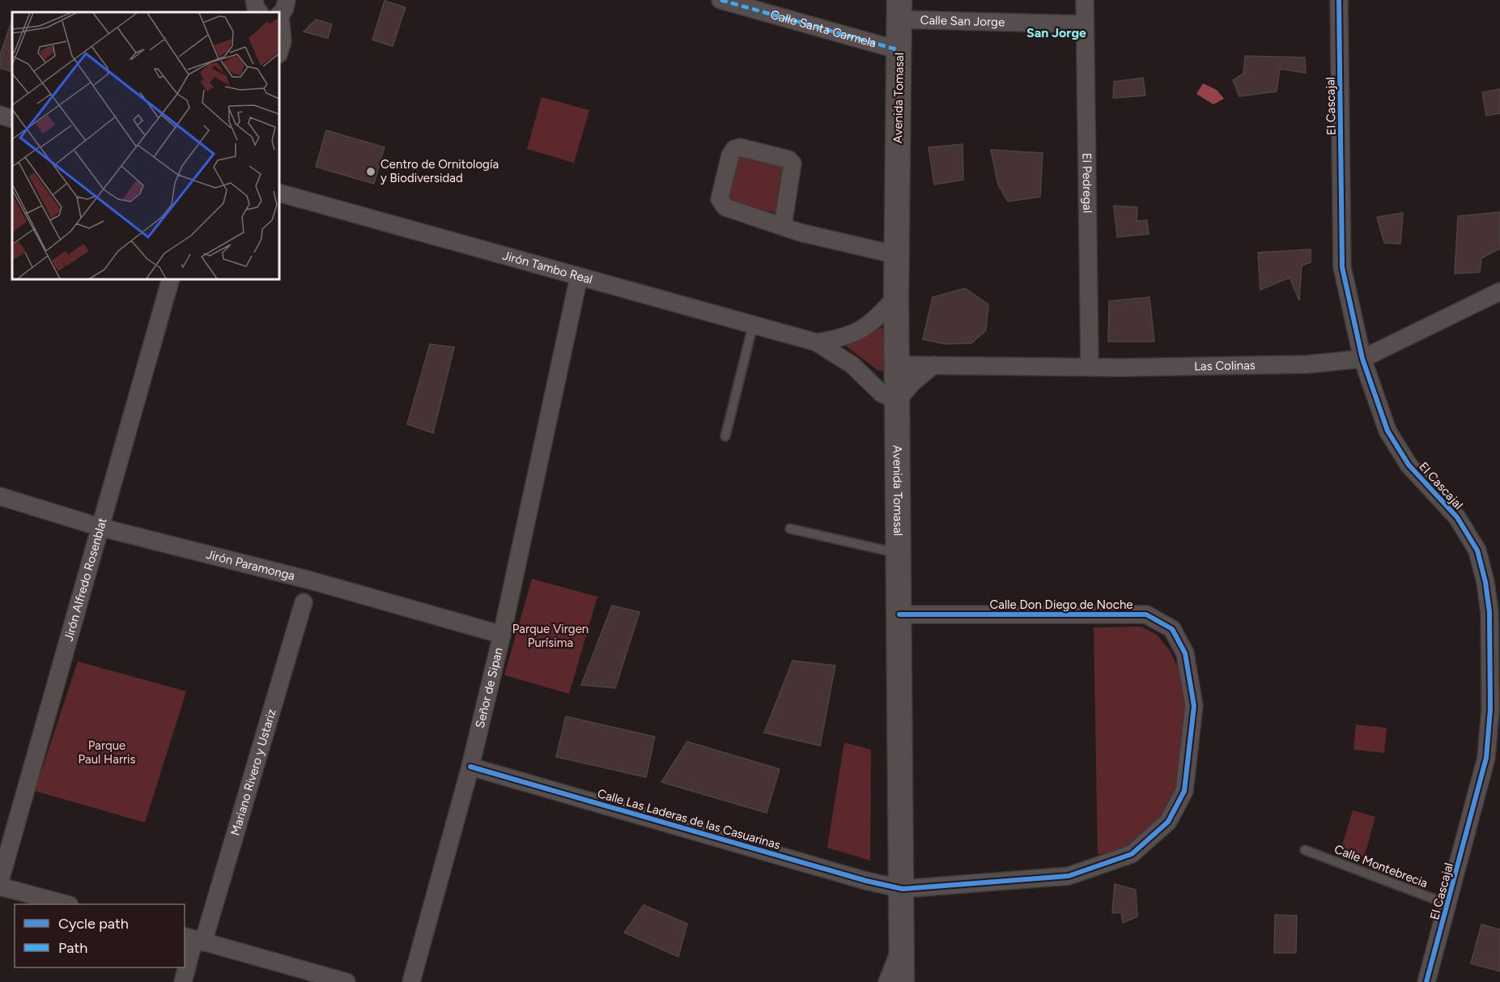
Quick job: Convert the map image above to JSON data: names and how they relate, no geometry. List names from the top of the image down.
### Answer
{
  "streets": {
    "street": [
      "Calle San Jorge",
      "Calle Santa Carmela",
      "Avenida Tomasal",
      "El Cascajal",
      "El Pedregal",
      "Jirón Tambo Real",
      "Las Colinas",
      "Jirón Paramonga",
      "Jirón Alfredo Rosenblat",
      "Calle Don Diego de Noche",
      "Señor de Sipan",
      "Mariano Rivero y Ustariz",
      "Calle Las Laderas de las Casuarinas"
    ],
    "lane": ["Calle Montebrecia"]
  },
  "crossings": [
    ["Calle San Jorge", "Avenida Tomasal"],
    ["Calle San Jorge", "El Pedregal"],
    ["Calle Santa Carmela", "Avenida Tomasal"],
    ["Avenida Tomasal", "Jirón Tambo Real"],
    ["Avenida Tomasal", "Las Colinas"],
    ["Avenida Tomasal", "Calle Don Diego de Noche"],
    ["Avenida Tomasal", "Calle Las Laderas de las Casuarinas"],
    ["El Cascajal", "Las Colinas"],
    ["El Cascajal", "Calle Montebrecia"],
    ["El Pedregal", "Las Colinas"],
    ["Jirón Tambo Real", "Señor de Sipan"],
    ["Jirón Paramonga", "Jirón Alfredo Rosenblat"],
    ["Jirón Paramonga", "Señor de Sipan"],
    ["Calle Don Diego de Noche", "Calle Las Laderas de las Casuarinas"],
    ["Señor de Sipan", "Calle Las Laderas de las Casuarinas"]
  ],
  "districts": ["San Jorge"],
  "parks": ["Parque Virgen Purísima", "Parque Paul Harris"],
  "places": ["Centro de Ornitología y Biodiversidad"],
  "legend": ["Cycle path", "Path"]
}
